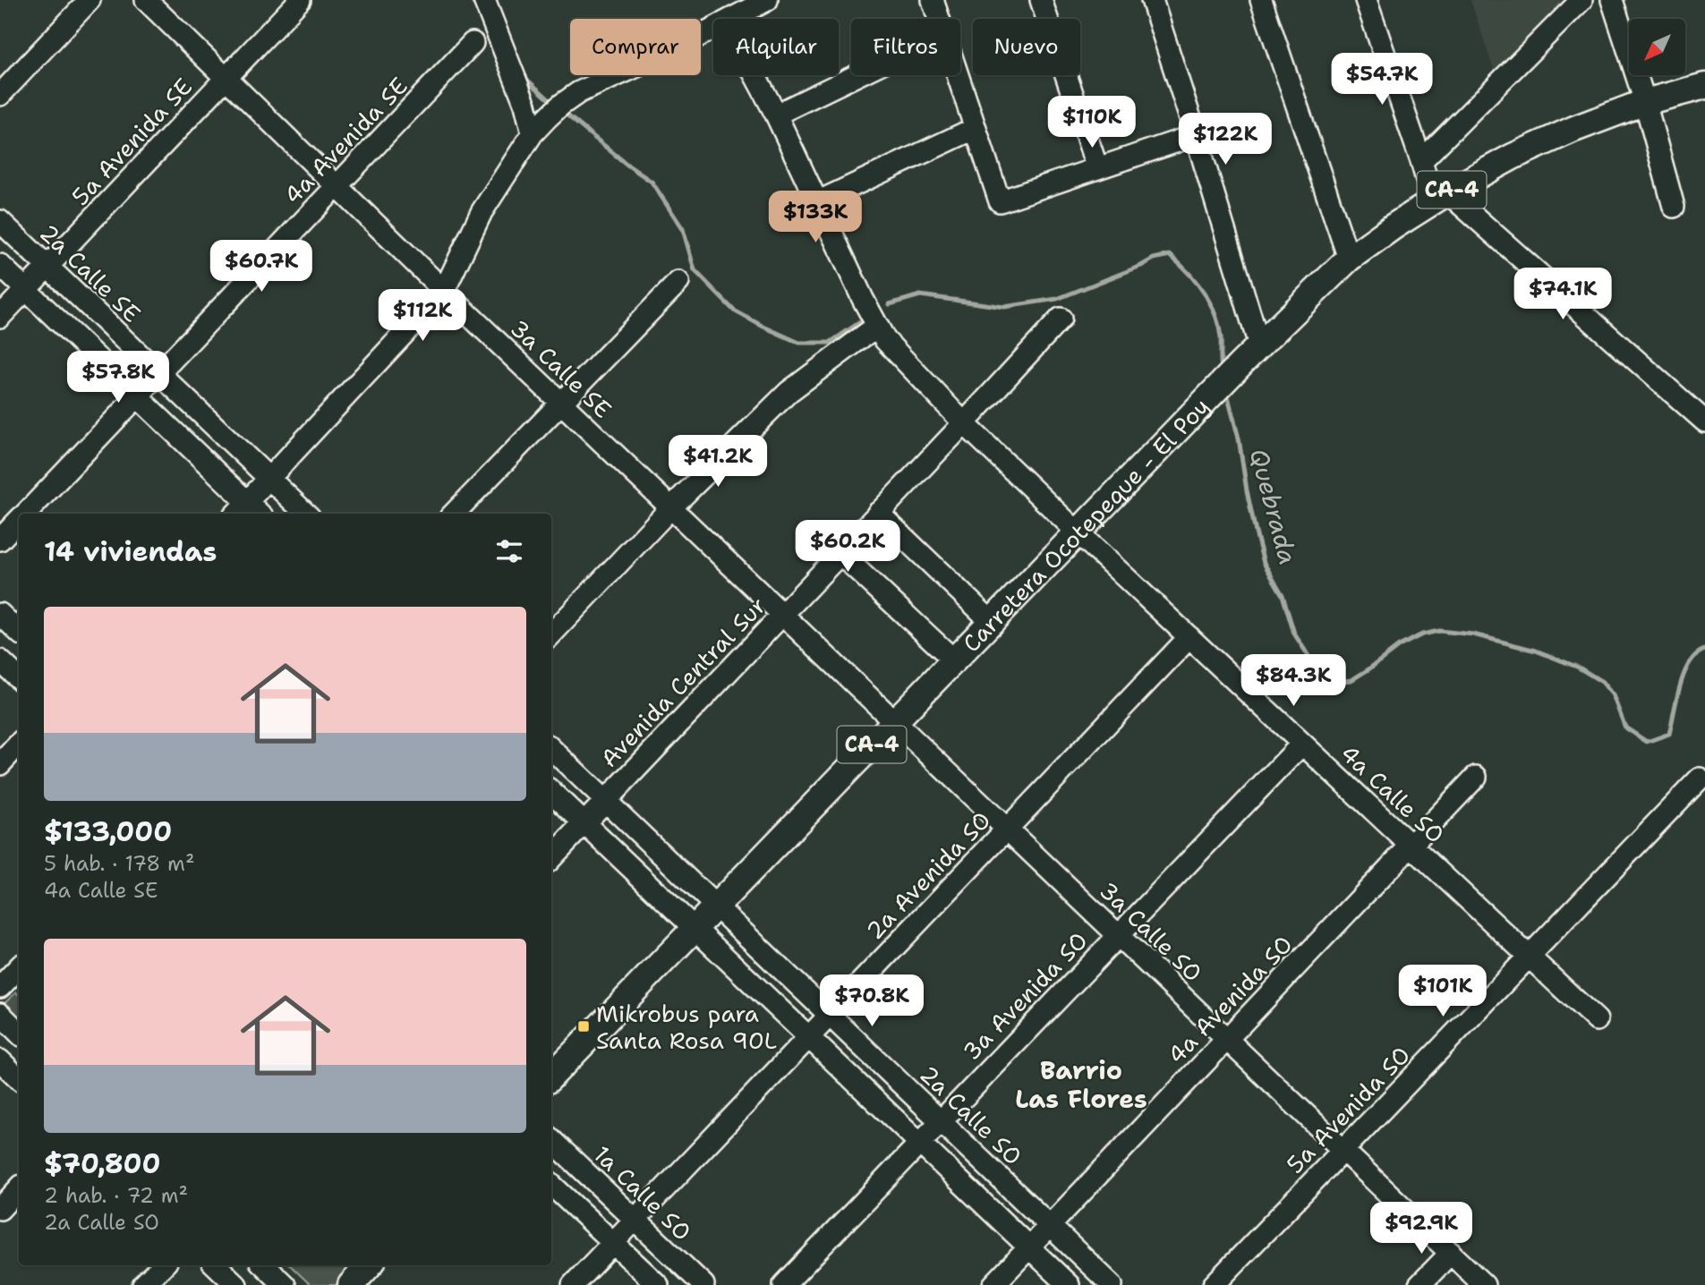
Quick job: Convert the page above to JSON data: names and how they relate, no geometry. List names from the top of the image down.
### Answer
{
  "streets": {
    "main road": ["CA-4", "Carretera Ocotepeque - El Poy"],
    "street": [
      "4a Avenida SE",
      "5a Avenida SE",
      "2a Calle SE",
      "3a Calle SE",
      "Avenida Central Sur",
      "4a Calle SO",
      "2a Avenida SO",
      "3a Calle SO",
      "3a Avenida SO",
      "4a Avenida SO",
      "5a Avenida SO",
      "2a Calle SO",
      "1a Calle SO"
    ]
  },
  "crossings": [
    ["4a Avenida SE", "2a Calle SE"],
    ["4a Avenida SE", "3a Calle SE"],
    ["5a Avenida SE", "2a Calle SE"],
    ["5a Avenida SE", "3a Calle SE"],
    ["3a Calle SE", "Avenida Central Sur"],
    ["3a Calle SE", "3a Calle SO"],
    ["Carretera Ocotepeque - El Poy", "4a Calle SO"],
    ["Carretera Ocotepeque - El Poy", "3a Calle SO"],
    ["Carretera Ocotepeque - El Poy", "2a Calle SO"],
    ["Avenida Central Sur", "4a Calle SO"],
    ["Avenida Central Sur", "3a Calle SO"],
    ["Avenida Central Sur", "2a Calle SO"],
    ["4a Calle SO", "2a Avenida SO"],
    ["4a Calle SO", "3a Avenida SO"],
    ["4a Calle SO", "4a Avenida SO"],
    ["4a Calle SO", "5a Avenida SO"],
    ["2a Avenida SO", "3a Calle SO"],
    ["2a Avenida SO", "2a Calle SO"],
    ["2a Avenida SO", "1a Calle SO"],
    ["3a Calle SO", "3a Avenida SO"],
    ["3a Calle SO", "4a Avenida SO"],
    ["3a Calle SO", "5a Avenida SO"],
    ["3a Avenida SO", "2a Calle SO"],
    ["4a Avenida SO", "2a Calle SO"]
  ],
  "districts": ["Barrio Las Flores"],
  "water": ["Quebrada"],
  "places": {
    "transit": ["Mikrobus para Santa Rosa 90L"]
  },
  "north": "bottom left",
  "page": {
    "chip": [
      "Comprar",
      "Alquilar",
      "Filtros",
      "Nuevo"
    ],
    "price": [
      "$54.7K",
      "$110K",
      "$122K",
      "$133K",
      "$60.7K",
      "$74.1K",
      "$112K",
      "$57.8K",
      "$41.2K",
      "$60.2K",
      "$84.3K",
      "$101K",
      "$70.8K",
      "$92.9K"
    ],
    "heading": "14 viviendas",
    "list": [
      {
        "name": "$133,000",
        "note": "5 hab. · 178 m² · 4a Calle SE"
      },
      {
        "name": "$70,800",
        "note": "2 hab. · 72 m² · 2a Calle SO"
      }
    ]
  }
}
